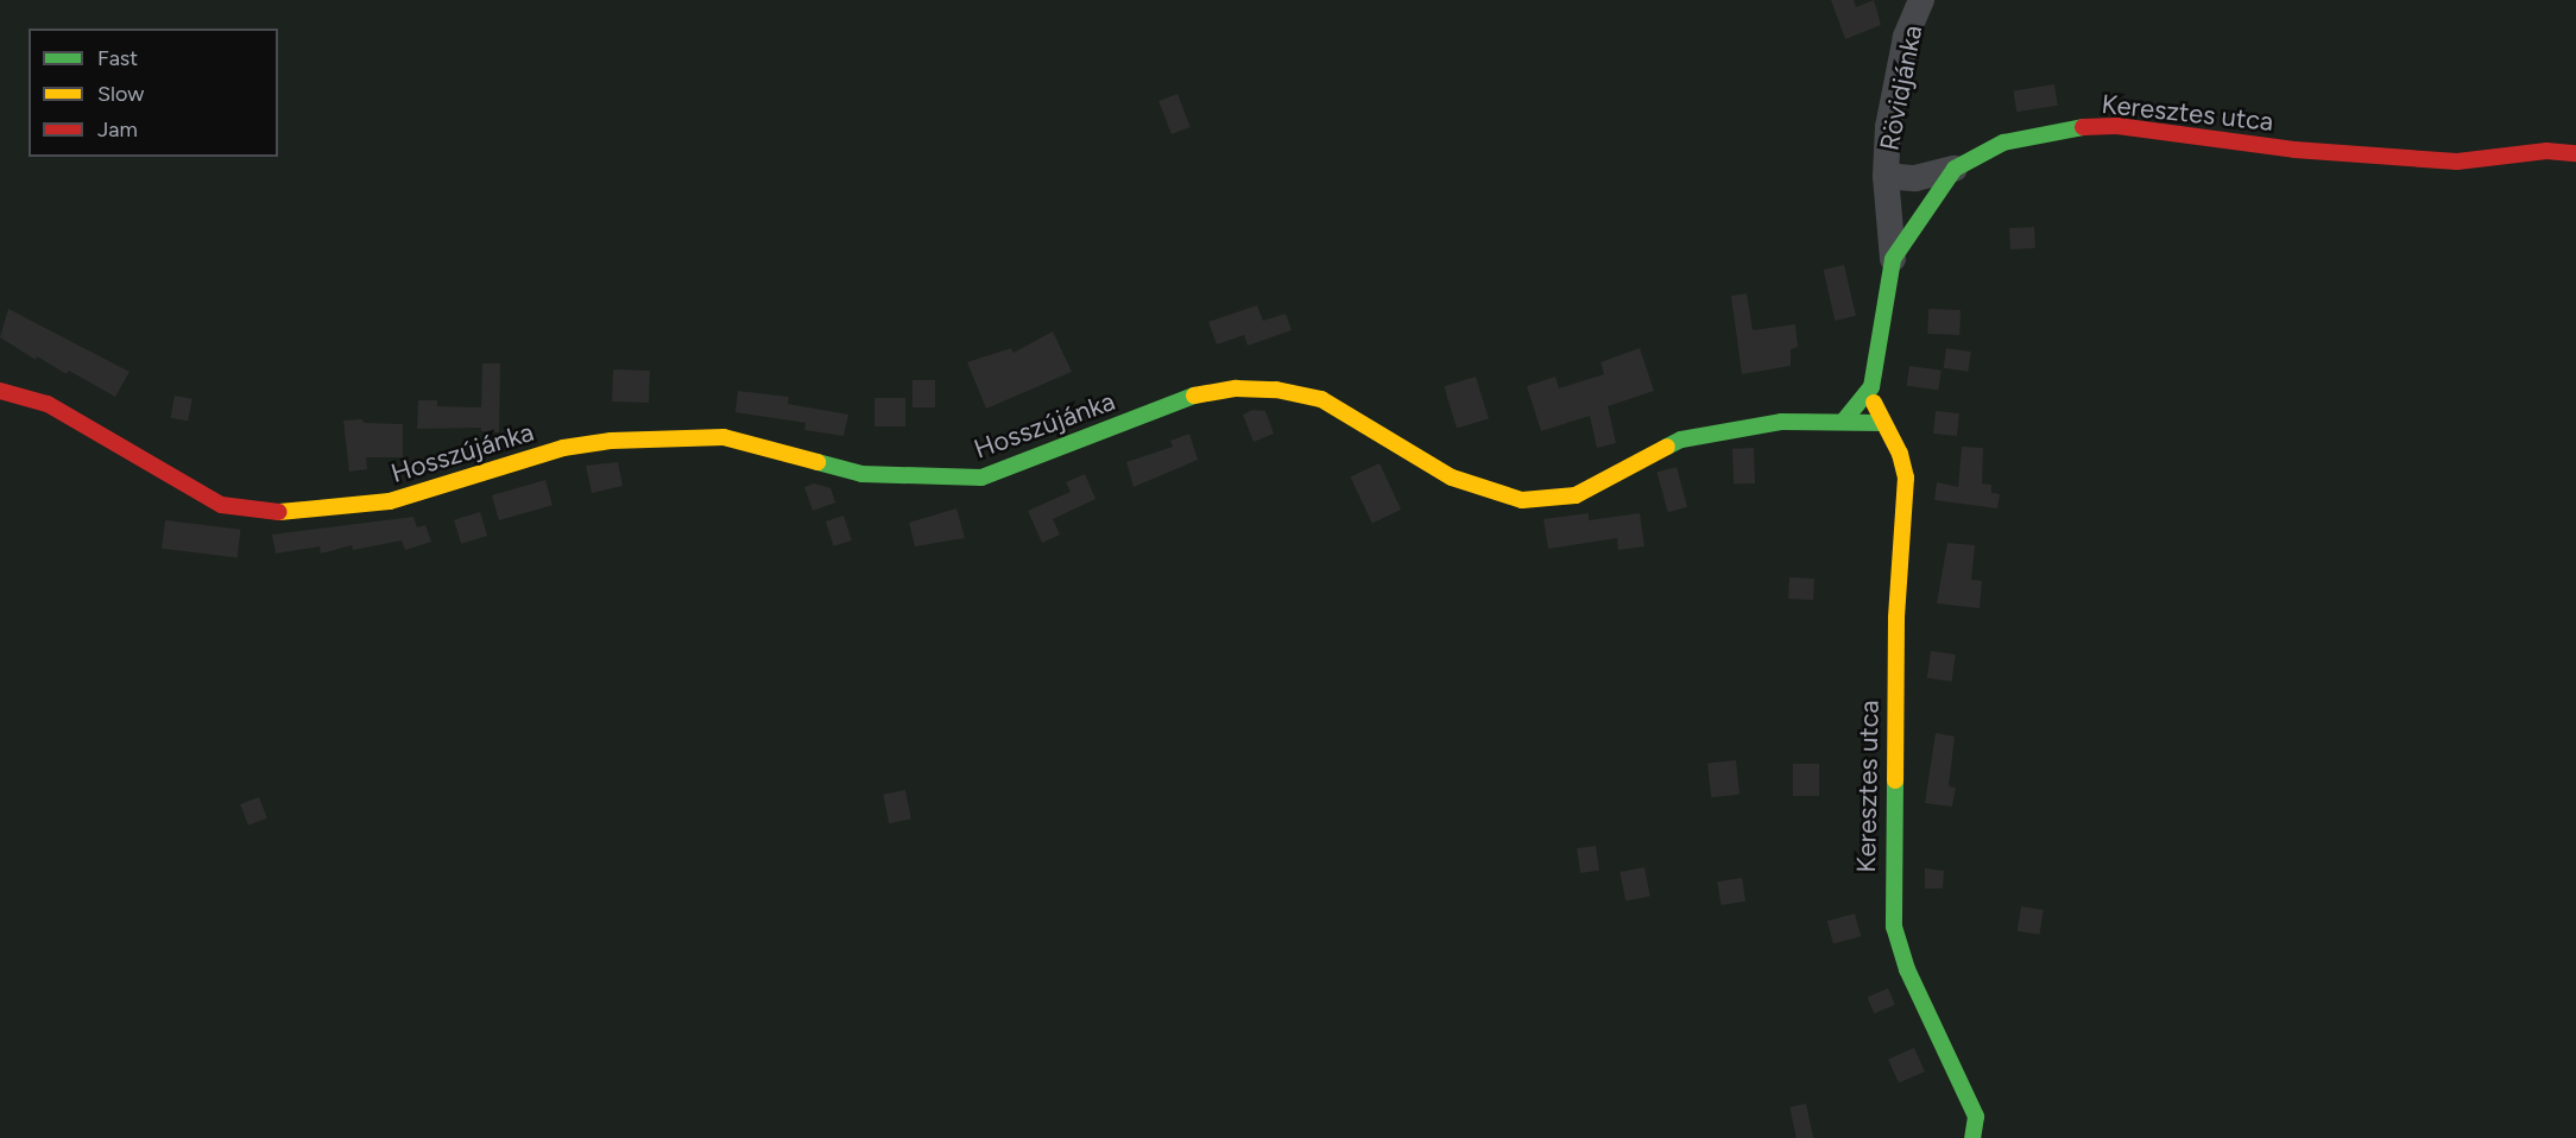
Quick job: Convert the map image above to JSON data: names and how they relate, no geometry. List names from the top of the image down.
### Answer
{
  "streets": {
    "street": ["Rövidjánka", "Keresztes utca", "Hosszújánka"]
  },
  "crossings": [
    ["Rövidjánka", "Keresztes utca"],
    ["Keresztes utca", "Hosszújánka"]
  ],
  "legend": ["Fast", "Slow", "Jam"]
}
